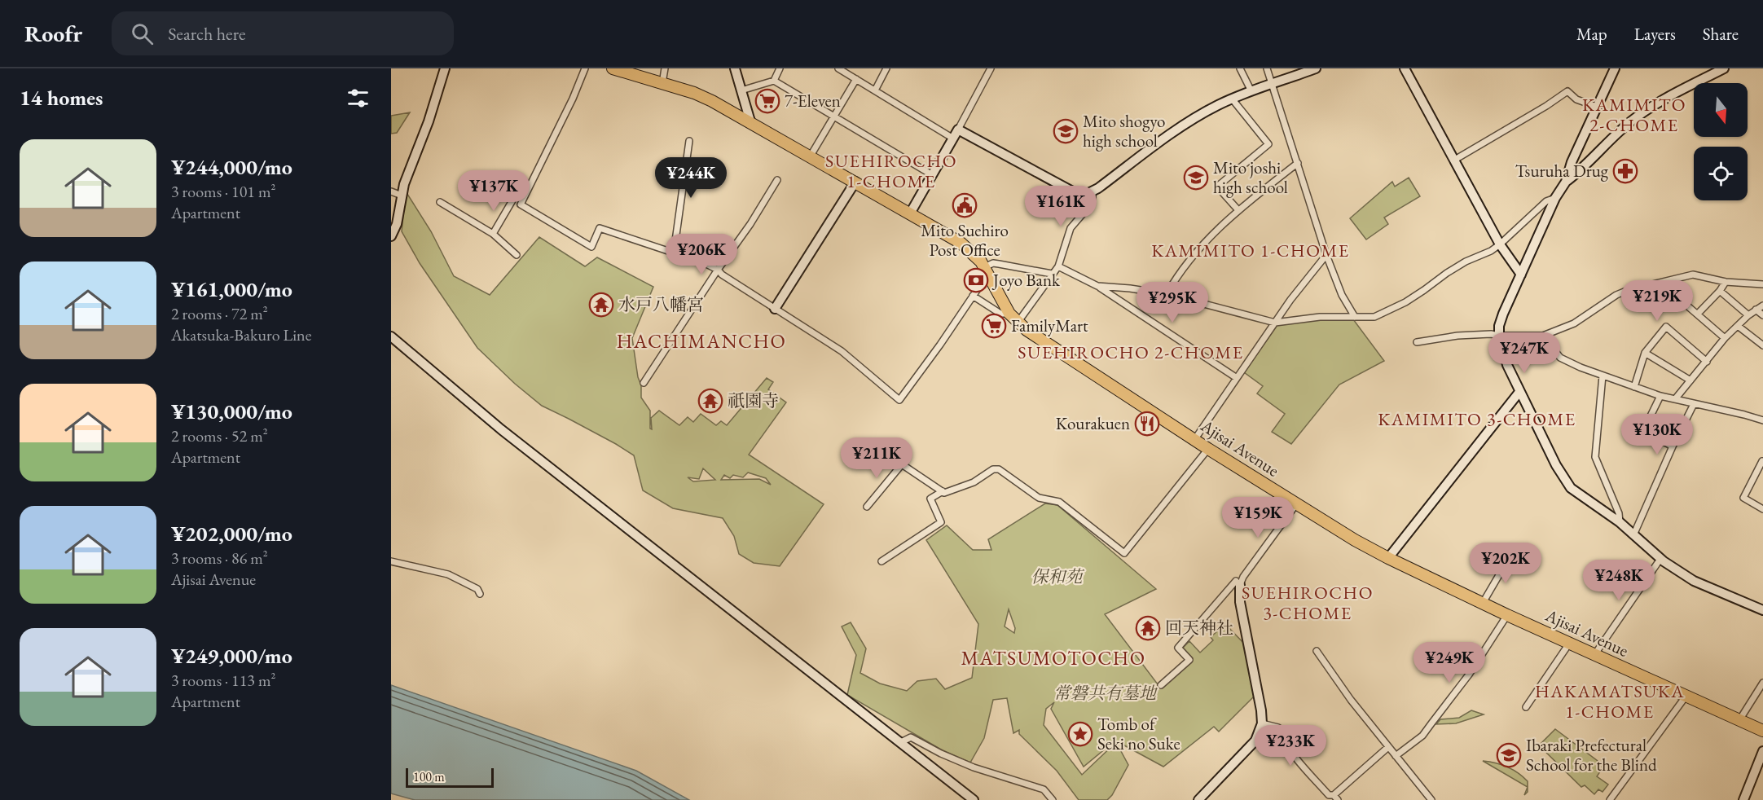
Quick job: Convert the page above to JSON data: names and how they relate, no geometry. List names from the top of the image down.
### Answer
{
  "streets": {
    "highway": ["Ajisai Avenue"]
  },
  "districts": [
    "KAMIMITO 2-CHOME",
    "SUEHIROCHO 1-CHOME",
    "KAMIMITO 1-CHOME",
    "HACHIMANCHO",
    "SUEHIROCHO 2-CHOME",
    "KAMIMITO 3-CHOME",
    "SUEHIROCHO 3-CHOME",
    "MATSUMOTOCHO",
    "HAKAMATSUKA 1-CHOME"
  ],
  "parks": ["保和苑", "常磐共有墓地"],
  "places": {
    "supermarket": ["7-Eleven", "FamilyMart"],
    "school or university": ["Mito shogyo high school", "Mito joshi high school", "Ibaraki Prefectural School for the Blind"],
    "pharmacy": ["Tsuruha Drug"],
    "public building": ["Mito Suehiro Post Office"],
    "bank": ["Joyo Bank"],
    "temple": ["水戸八幡宮", "祇園寺", "回天神社"],
    "restaurant": ["Kourakuen"],
    "place": ["Tomb of Seki no Suke"]
  },
  "scale_bar": "100 m",
  "north": "bottom",
  "page": {
    "header": "Roofr",
    "search": "Search here",
    "nav": ["Map", "Layers", "Share"],
    "heading": "14 homes",
    "list": [
      {
        "name": "¥244,000/mo",
        "note": "3 rooms · 101 m² · Apartment"
      },
      {
        "name": "¥161,000/mo",
        "note": "2 rooms · 72 m² · Akatsuka-Bakuro Line"
      },
      {
        "name": "¥130,000/mo",
        "note": "2 rooms · 52 m² · Apartment"
      },
      {
        "name": "¥202,000/mo",
        "note": "3 rooms · 86 m² · Ajisai Avenue"
      },
      {
        "name": "¥249,000/mo",
        "note": "3 rooms · 113 m² · Apartment"
      }
    ],
    "price": [
      "¥244K",
      "¥137K",
      "¥161K",
      "¥206K",
      "¥219K",
      "¥295K",
      "¥247K",
      "¥130K",
      "¥211K",
      "¥159K",
      "¥202K",
      "¥248K",
      "¥249K",
      "¥233K"
    ],
    "scale": "100 m"
  }
}
